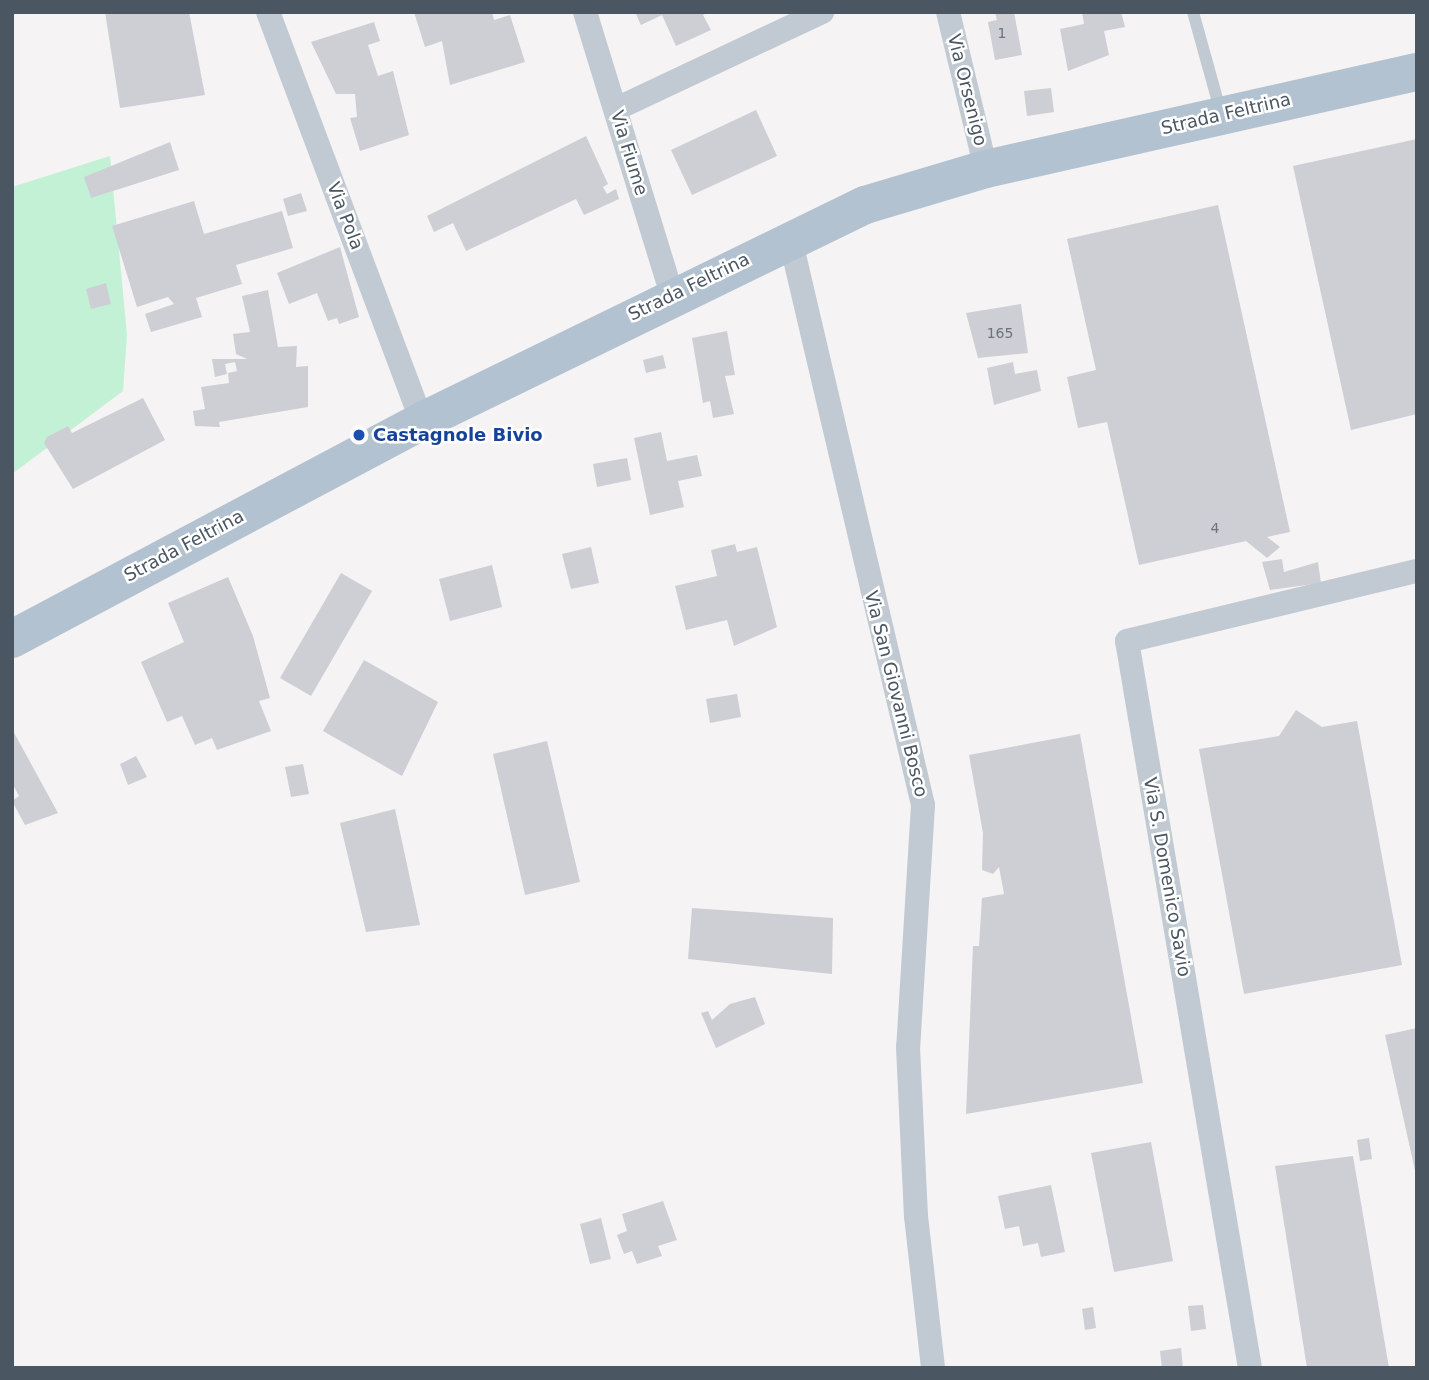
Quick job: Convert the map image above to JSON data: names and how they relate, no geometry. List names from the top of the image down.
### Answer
{
  "streets": {
    "main road": ["Strada Feltrina"],
    "street": [
      "Via Orsenigo",
      "Via Fiume",
      "Via Pola",
      "Via San Giovanni Bosco",
      "Via S. Domenico Savio"
    ]
  },
  "crossings": [
    ["Via Orsenigo", "Strada Feltrina"],
    ["Strada Feltrina", "Via Fiume"],
    ["Strada Feltrina", "Via Pola"],
    ["Strada Feltrina", "Via San Giovanni Bosco"]
  ],
  "places": ["Castagnole Bivio"],
  "house_numbers": ["1", "165", "4"]
}
